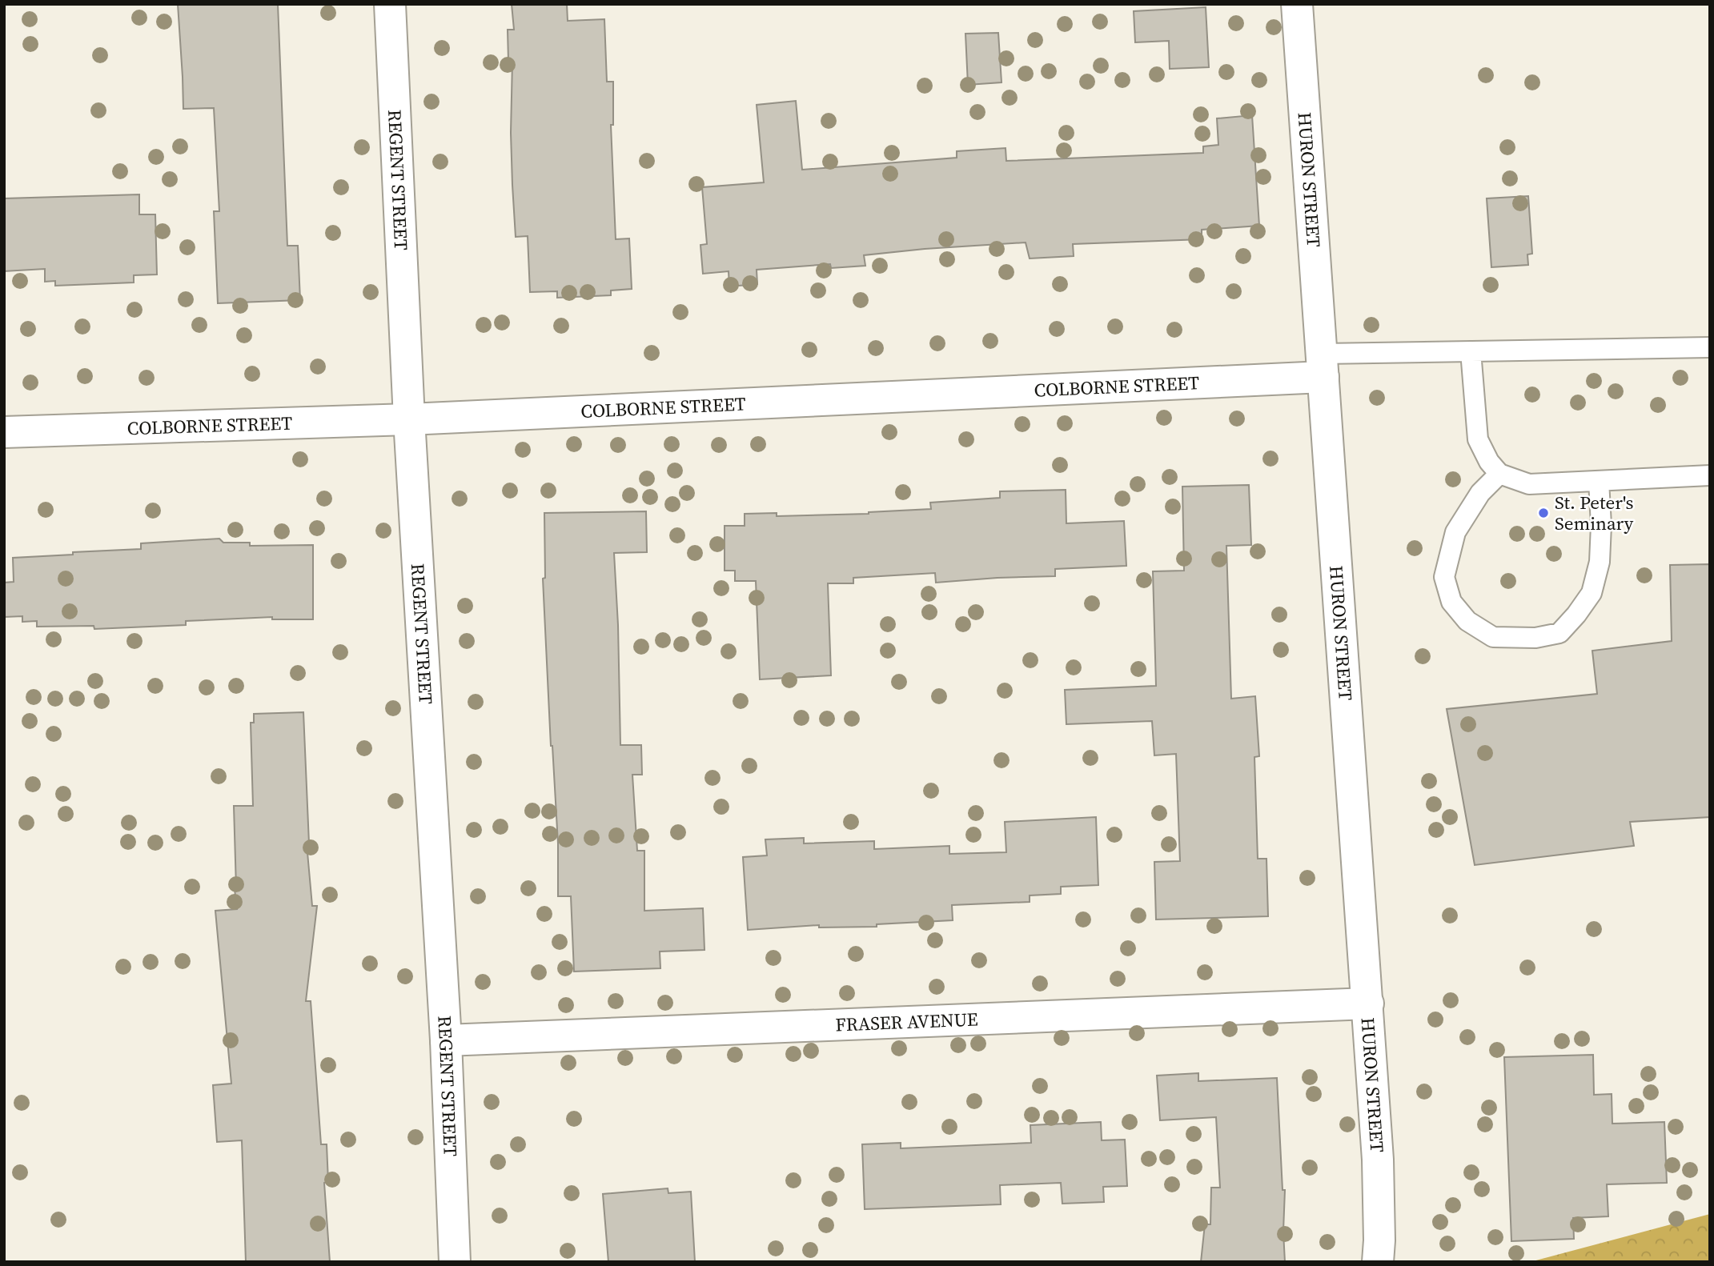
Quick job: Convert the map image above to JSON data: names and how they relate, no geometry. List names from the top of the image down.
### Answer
{
  "streets": {
    "street": [
      "REGENT STREET",
      "HURON STREET",
      "COLBORNE STREET",
      "FRASER AVENUE"
    ]
  },
  "crossings": [
    ["REGENT STREET", "COLBORNE STREET"],
    ["REGENT STREET", "FRASER AVENUE"],
    ["HURON STREET", "COLBORNE STREET"],
    ["HURON STREET", "FRASER AVENUE"]
  ],
  "places": ["St. Peter's Seminary"]
}
